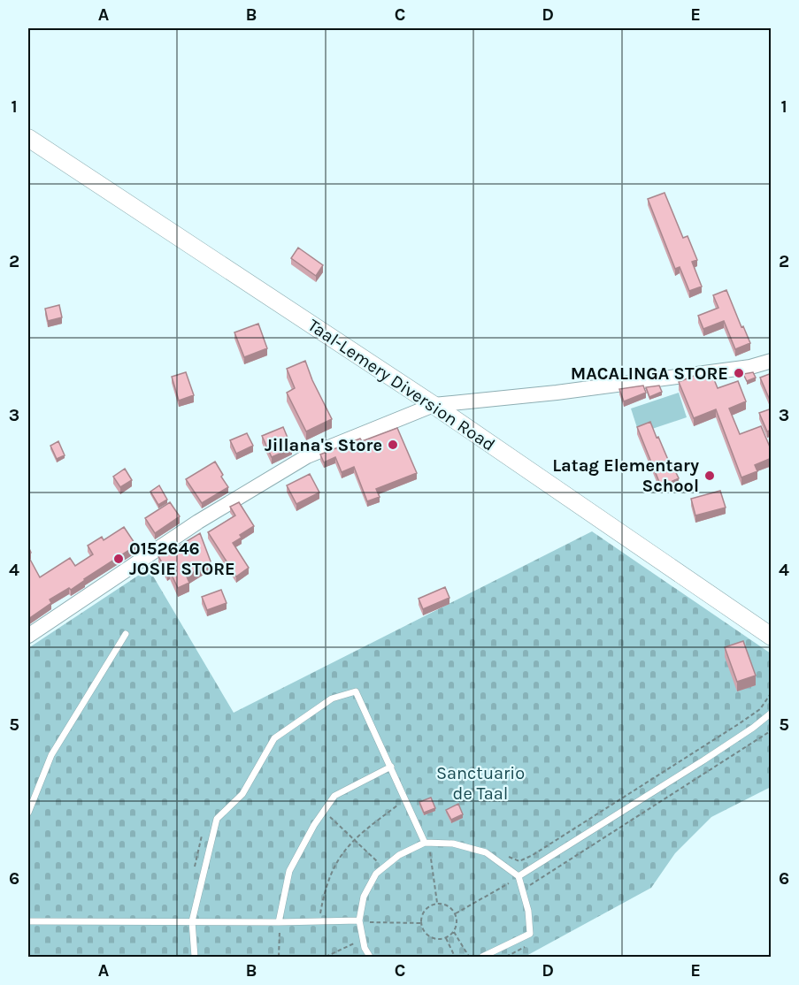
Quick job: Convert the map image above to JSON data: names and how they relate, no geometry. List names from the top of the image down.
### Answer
{
  "streets": {
    "main road": ["Taal-Lemery Diversion Road"]
  },
  "parks": ["Sanctuario de Taal"],
  "places": [
    "MACALINGA STORE",
    "Jillana's Store",
    "Latag Elementary School",
    "0152646 JOSIE STORE"
  ],
  "grid": {
    "columns": [
      "A",
      "B",
      "C",
      "D",
      "E"
    ],
    "rows": [
      "1",
      "2",
      "3",
      "4",
      "5",
      "6"
    ]
  }
}
